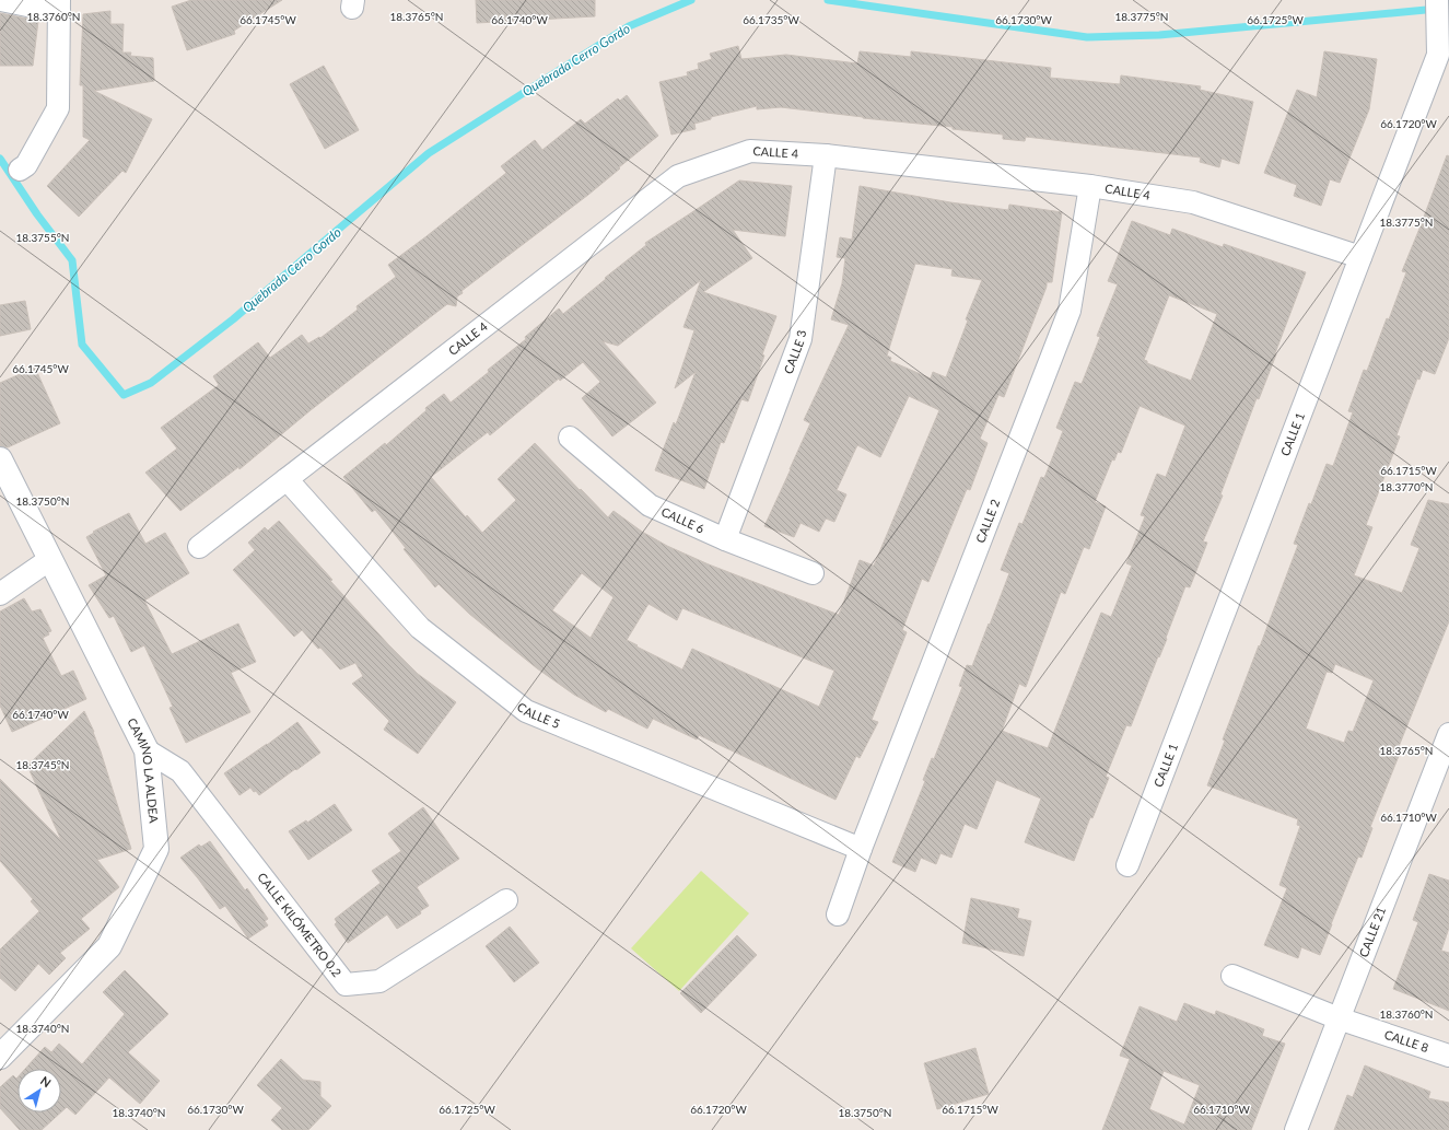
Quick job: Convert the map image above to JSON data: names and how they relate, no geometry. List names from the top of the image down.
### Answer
{
  "streets": {
    "street": [
      "CALLE 4",
      "CALLE 3",
      "CALLE 1",
      "CALLE 6",
      "CALLE 2",
      "CALLE 5",
      "CAMINO LA ALDEA",
      "CALLE KILÓMETRO 0.2",
      "CALLE 21",
      "CALLE 8"
    ]
  },
  "crossings": [
    ["CALLE 4", "CALLE 3"],
    ["CALLE 4", "CALLE 1"],
    ["CALLE 4", "CALLE 2"],
    ["CALLE 4", "CALLE 5"],
    ["CALLE 3", "CALLE 6"],
    ["CALLE 2", "CALLE 5"],
    ["CAMINO LA ALDEA", "CALLE KILÓMETRO 0.2"],
    ["CALLE 21", "CALLE 8"]
  ],
  "water": ["Quebrada Cerro Gordo"],
  "north": "top right",
  "coordinates": [
    "18.3760°N",
    "18.3775°N",
    "18.3765°N",
    "66.1745°W",
    "66.1740°W",
    "66.1735°W",
    "66.1730°W",
    "66.1725°W",
    "66.1720°W",
    "18.3755°N",
    "66.1715°W",
    "18.3770°N",
    "18.3750°N",
    "18.3745°N",
    "66.1710°W",
    "18.3740°N"
  ]
}
